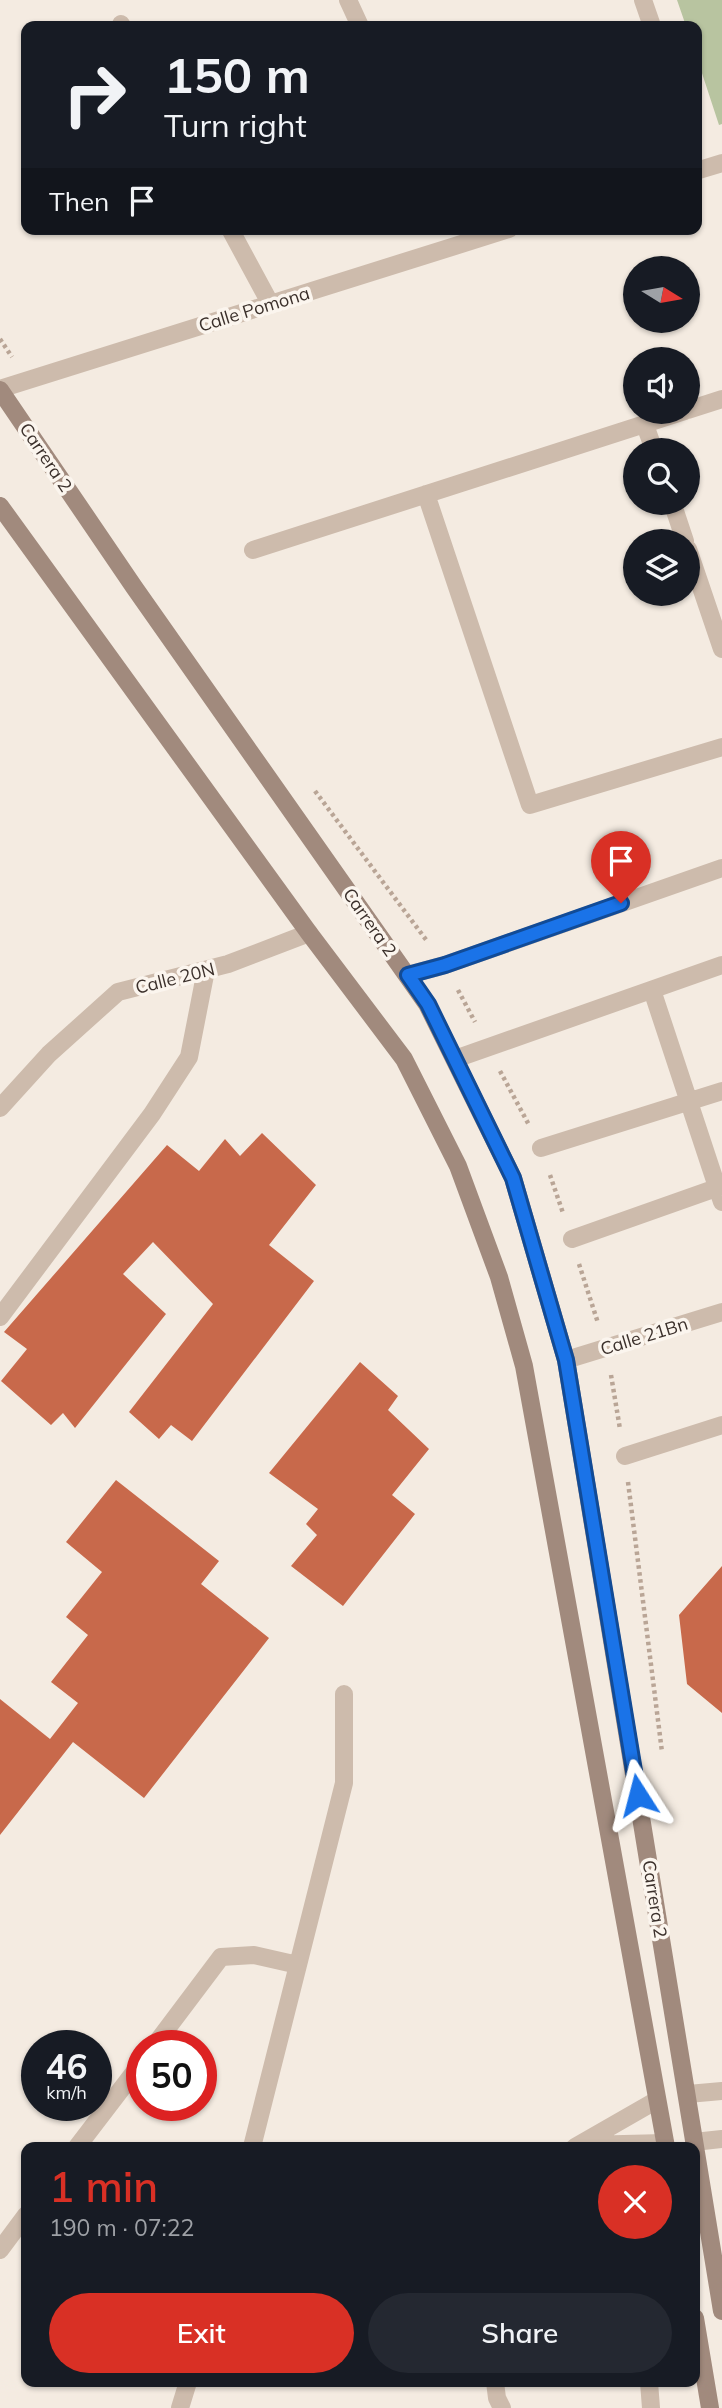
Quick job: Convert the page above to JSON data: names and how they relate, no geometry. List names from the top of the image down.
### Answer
{
  "streets": {
    "main road": ["Carrera 2"],
    "street": ["Calle Pomona", "Calle 20N", "Calle 21Bn"]
  },
  "crossings": [
    ["Calle Pomona", "Carrera 2"],
    ["Carrera 2", "Calle 20N"],
    ["Carrera 2", "Calle 21Bn"]
  ],
  "north": "right",
  "page": {
    "turn": ["150 m", "Turn right"],
    "then": "Then",
    "speed": "46 km/h",
    "limit": "50",
    "heading": ["1 min", "190 m · 07:22"],
    "buttons": ["Exit", "Share"]
  }
}
